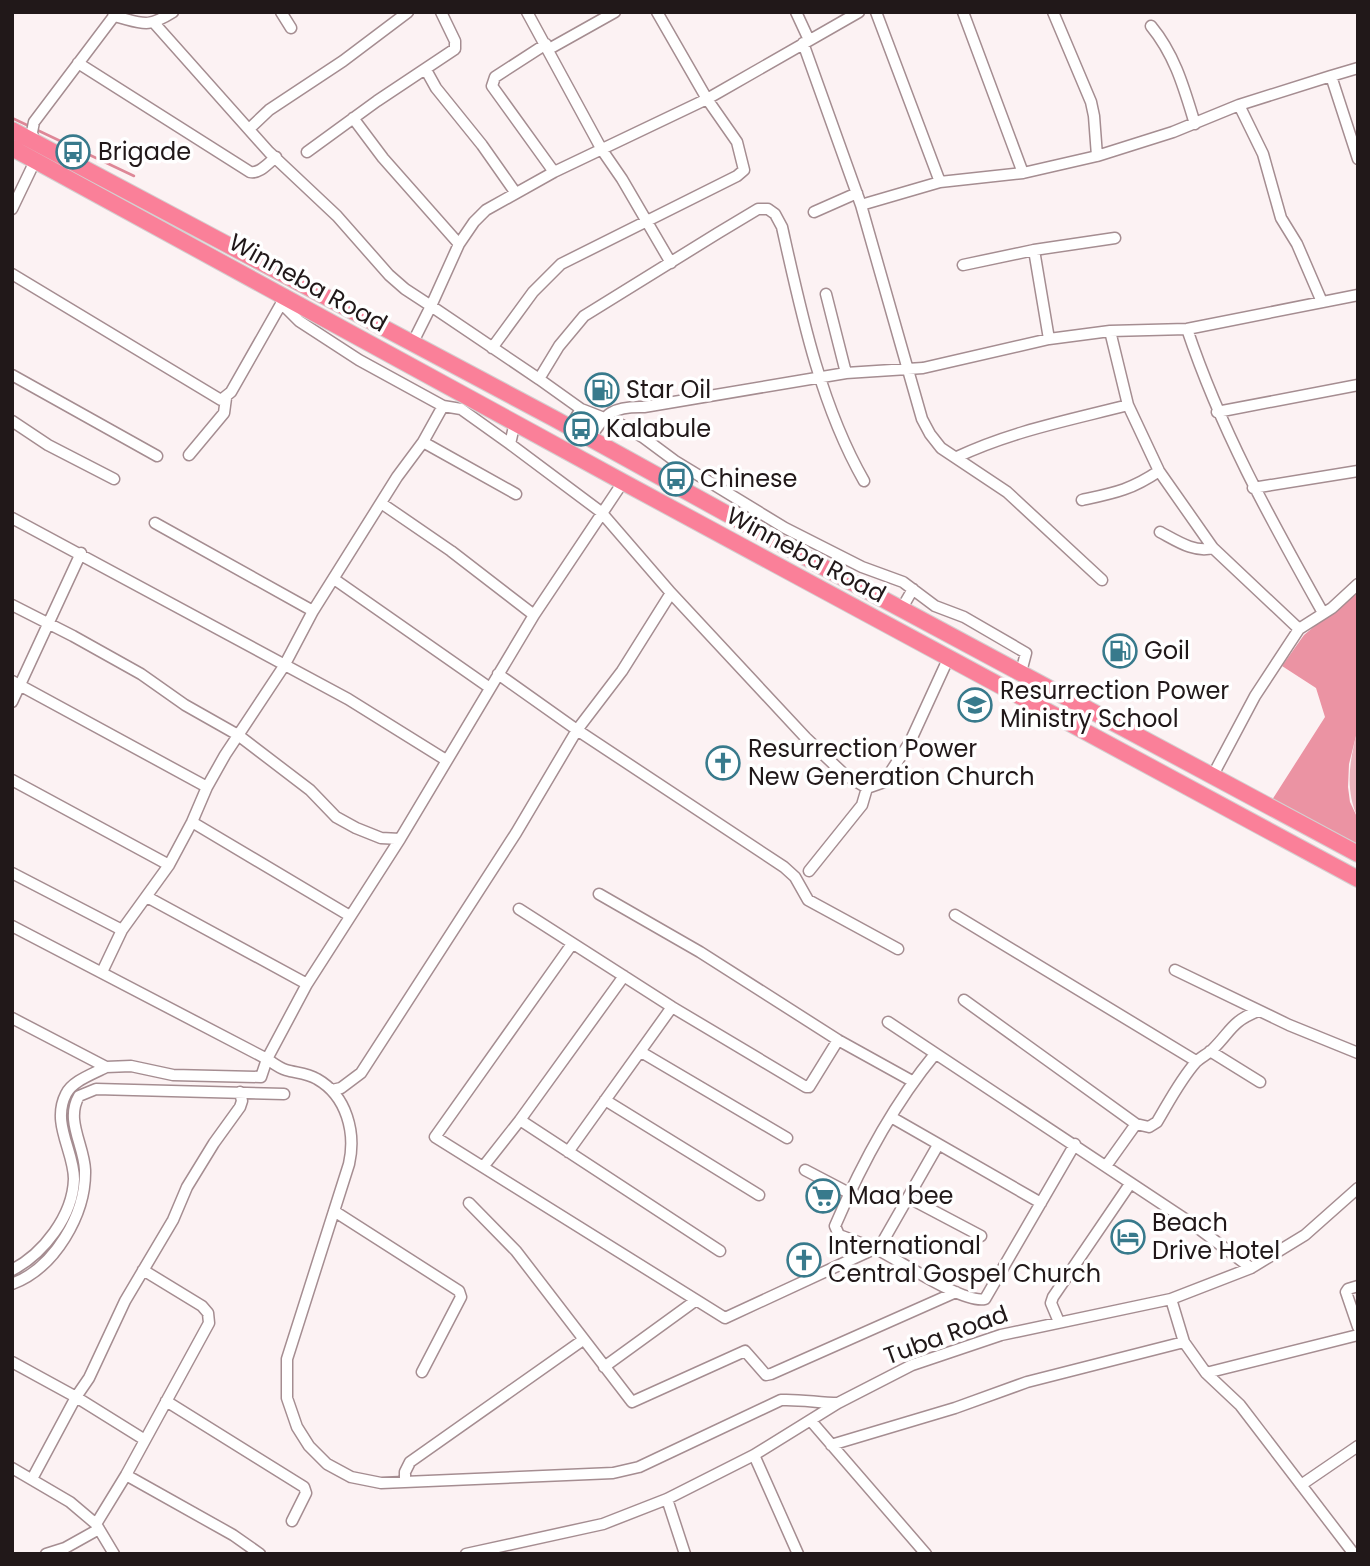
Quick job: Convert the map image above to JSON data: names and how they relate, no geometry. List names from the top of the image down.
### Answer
{
  "streets": {
    "highway": ["Winneba Road"],
    "street": ["Tuba Road"]
  },
  "places": {
    "bus stop": ["Brigade", "Kalabule", "Chinese"],
    "fuel station": ["Star Oil", "Goil"],
    "school or university": ["Resurrection Power Ministry School"],
    "church": ["Resurrection Power New Generation Church", "International Central Gospel Church"],
    "supermarket": ["Maa bee"],
    "hotel": ["Beach Drive Hotel"]
  }
}
